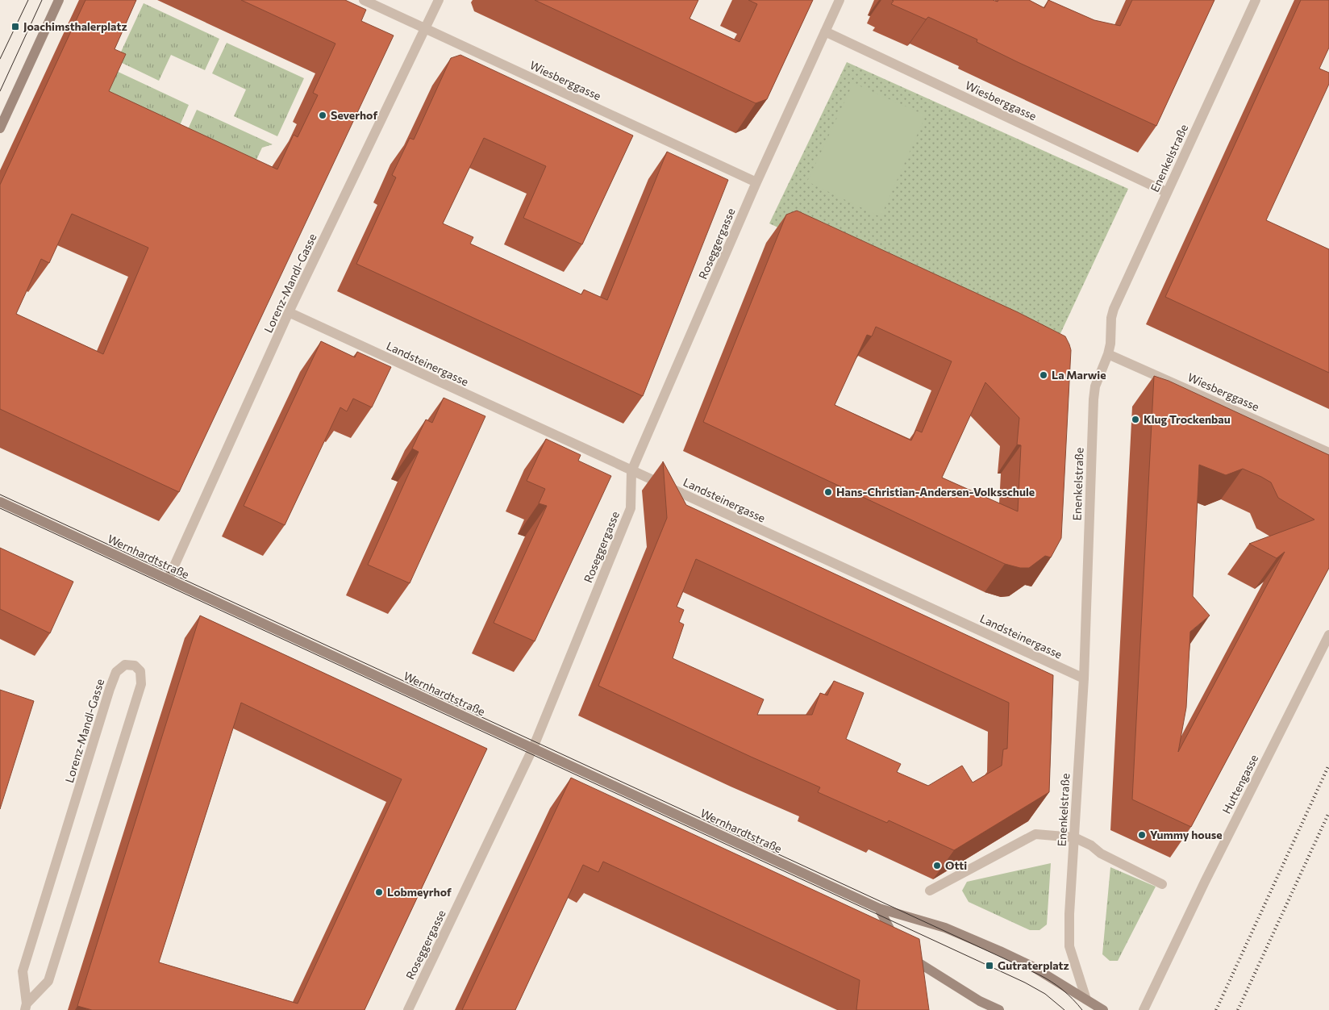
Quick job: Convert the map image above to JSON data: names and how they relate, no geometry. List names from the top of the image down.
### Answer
{
  "streets": {
    "main road": ["Wernhardtstraße"],
    "street": [
      "Wiesberggasse",
      "Enenkelstraße",
      "Roseggergasse",
      "Lorenz-Mandl-Gasse",
      "Landsteinergasse",
      "Huttengasse"
    ]
  },
  "crossings": [
    ["Wiesberggasse", "Enenkelstraße"],
    ["Wiesberggasse", "Roseggergasse"],
    ["Wiesberggasse", "Lorenz-Mandl-Gasse"],
    ["Enenkelstraße", "Landsteinergasse"],
    ["Enenkelstraße", "Wernhardtstraße"],
    ["Roseggergasse", "Landsteinergasse"],
    ["Roseggergasse", "Wernhardtstraße"],
    ["Lorenz-Mandl-Gasse", "Landsteinergasse"],
    ["Lorenz-Mandl-Gasse", "Wernhardtstraße"]
  ],
  "places": {
    "transit": ["Joachimsthalerplatz", "Gutraterplatz"],
    "other": [
      "Severhof",
      "La Marwie",
      "Klug Trockenbau",
      "Hans-Christian-Andersen-Volksschule",
      "Yummy house",
      "Otti",
      "Lobmeyrhof"
    ]
  }
}
